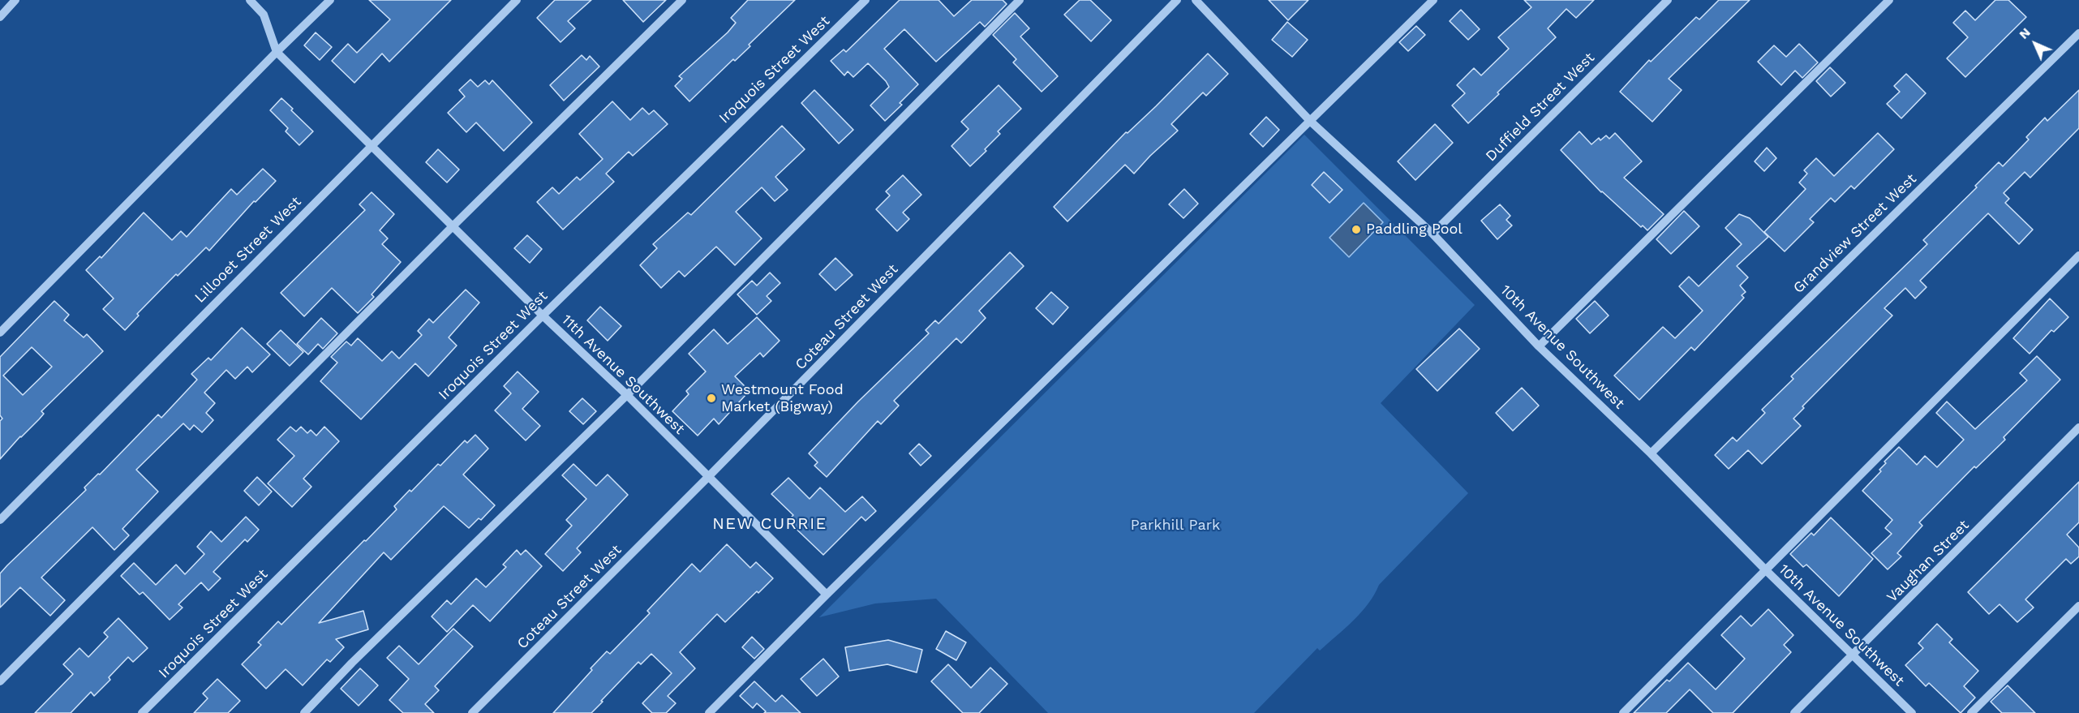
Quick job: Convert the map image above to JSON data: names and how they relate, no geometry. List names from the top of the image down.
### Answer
{
  "streets": {
    "street": [
      "Iroquois Street West",
      "Duffield Street West",
      "Grandview Street West",
      "Lillooet Street West",
      "Coteau Street West",
      "10th Avenue Southwest",
      "11th Avenue Southwest",
      "Vaughan Street"
    ]
  },
  "crossings": [
    ["Iroquois Street West", "11th Avenue Southwest"],
    ["Duffield Street West", "10th Avenue Southwest"],
    ["Grandview Street West", "10th Avenue Southwest"],
    ["Lillooet Street West", "11th Avenue Southwest"],
    ["Coteau Street West", "11th Avenue Southwest"],
    ["10th Avenue Southwest", "Vaughan Street"]
  ],
  "districts": ["NEW CURRIE"],
  "parks": ["Parkhill Park"],
  "places": ["Paddling Pool", "Westmount Food Market (Bigway)"],
  "north": "top left"
}
